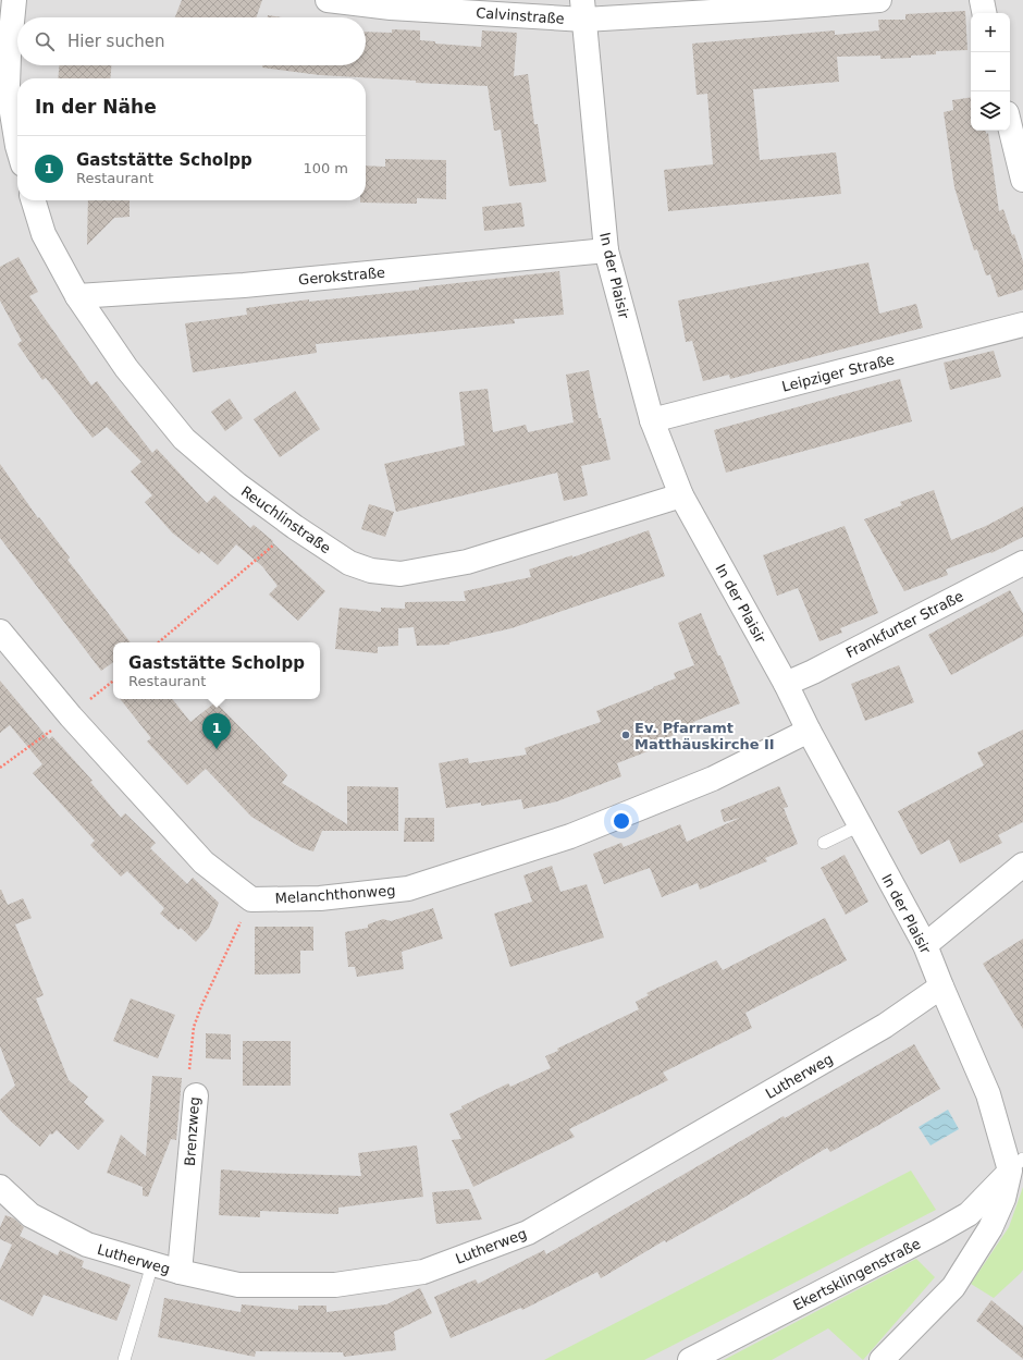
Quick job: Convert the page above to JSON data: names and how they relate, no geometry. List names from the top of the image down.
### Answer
{
  "streets": {
    "street": [
      "Calvinstraße",
      "Gerokstraße",
      "In der Plaisir",
      "Leipziger Straße",
      "Reuchlinstraße",
      "Frankfurter Straße",
      "Melanchthonweg",
      "Lutherweg",
      "Brenzweg",
      "Ekertsklingenstraße"
    ]
  },
  "crossings": [
    ["Calvinstraße", "In der Plaisir"],
    ["Gerokstraße", "In der Plaisir"],
    ["Gerokstraße", "Reuchlinstraße"],
    ["In der Plaisir", "Leipziger Straße"],
    ["In der Plaisir", "Reuchlinstraße"],
    ["In der Plaisir", "Frankfurter Straße"],
    ["In der Plaisir", "Melanchthonweg"],
    ["In der Plaisir", "Lutherweg"],
    ["In der Plaisir", "Ekertsklingenstraße"],
    ["Lutherweg", "Brenzweg"]
  ],
  "places": ["Ev. Pfarramt Matthäuskirche II"],
  "page": {
    "map_buttons": ["+", "−"],
    "search": "Hier suchen",
    "heading": "In der Nähe",
    "list": [
      {
        "mark": "1",
        "name": "Gaststätte Scholpp",
        "note": "Restaurant",
        "value": "100 m"
      }
    ],
    "popup": ["Gaststätte Scholpp", "Restaurant"],
    "pins": "1"
  }
}
